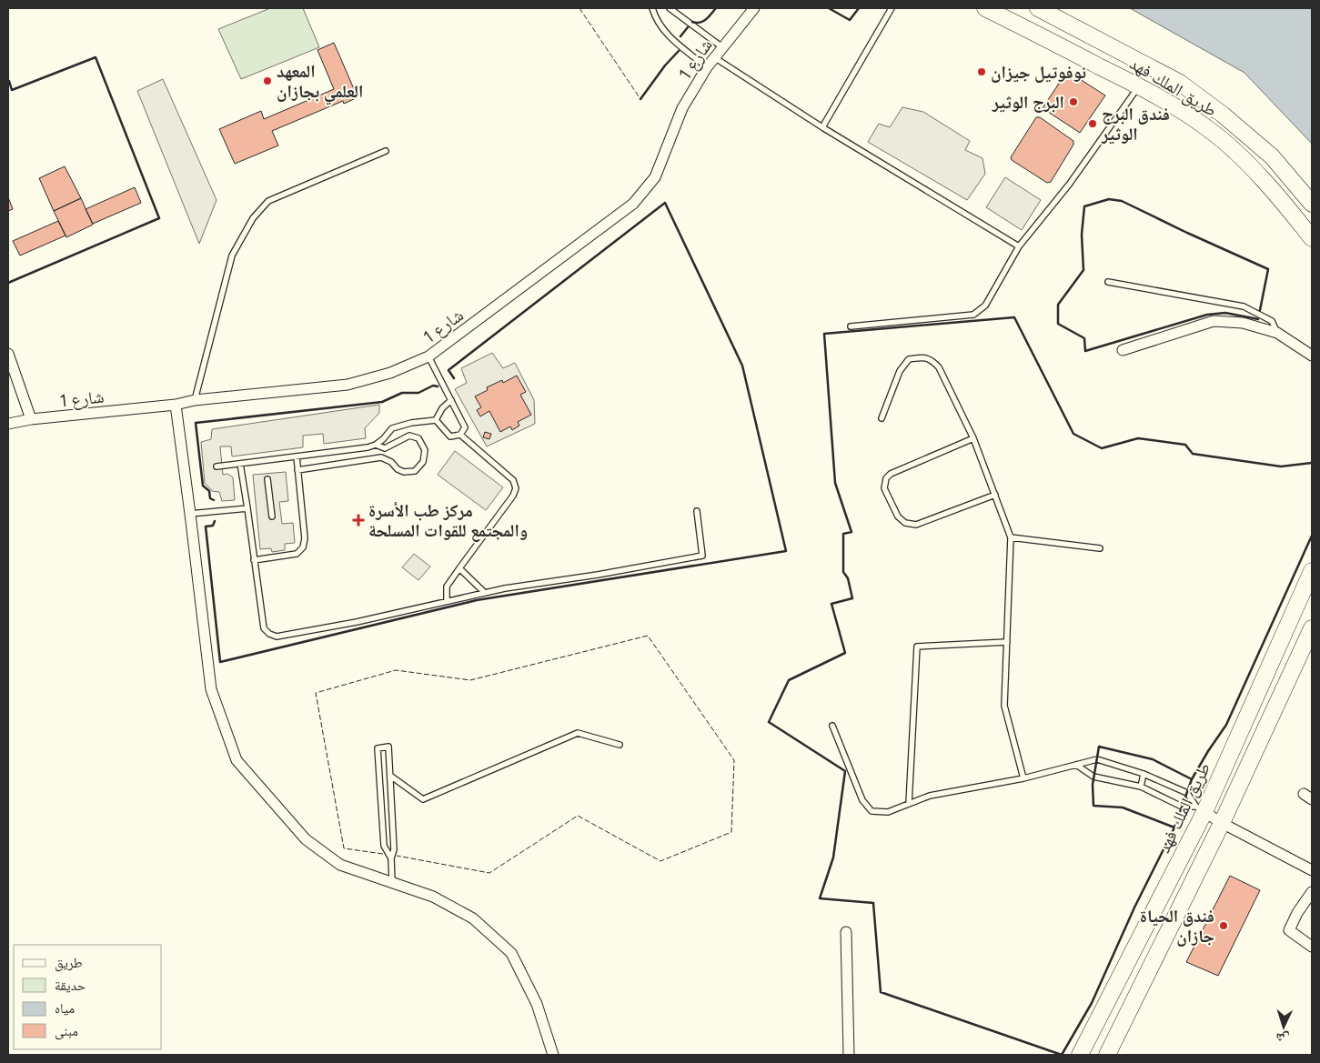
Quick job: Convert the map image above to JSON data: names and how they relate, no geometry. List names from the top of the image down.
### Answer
{
  "streets": {
    "main road": ["طريق الملك فهد"],
    "street": ["شارع 1"]
  },
  "places": {
    "other": [
      "نوفوتيل جيزان",
      "المعهد العلمي بجازان",
      "البرج الوثير",
      "فندق البرج الوثير",
      "فندق الحياة جازان"
    ],
    "health": ["مركز طب الأسرة والمجتمع للقوات المسلحة"]
  },
  "legend": [
    "طريق",
    "حديقة",
    "مياه",
    "مبنى"
  ],
  "north": "bottom"
}
